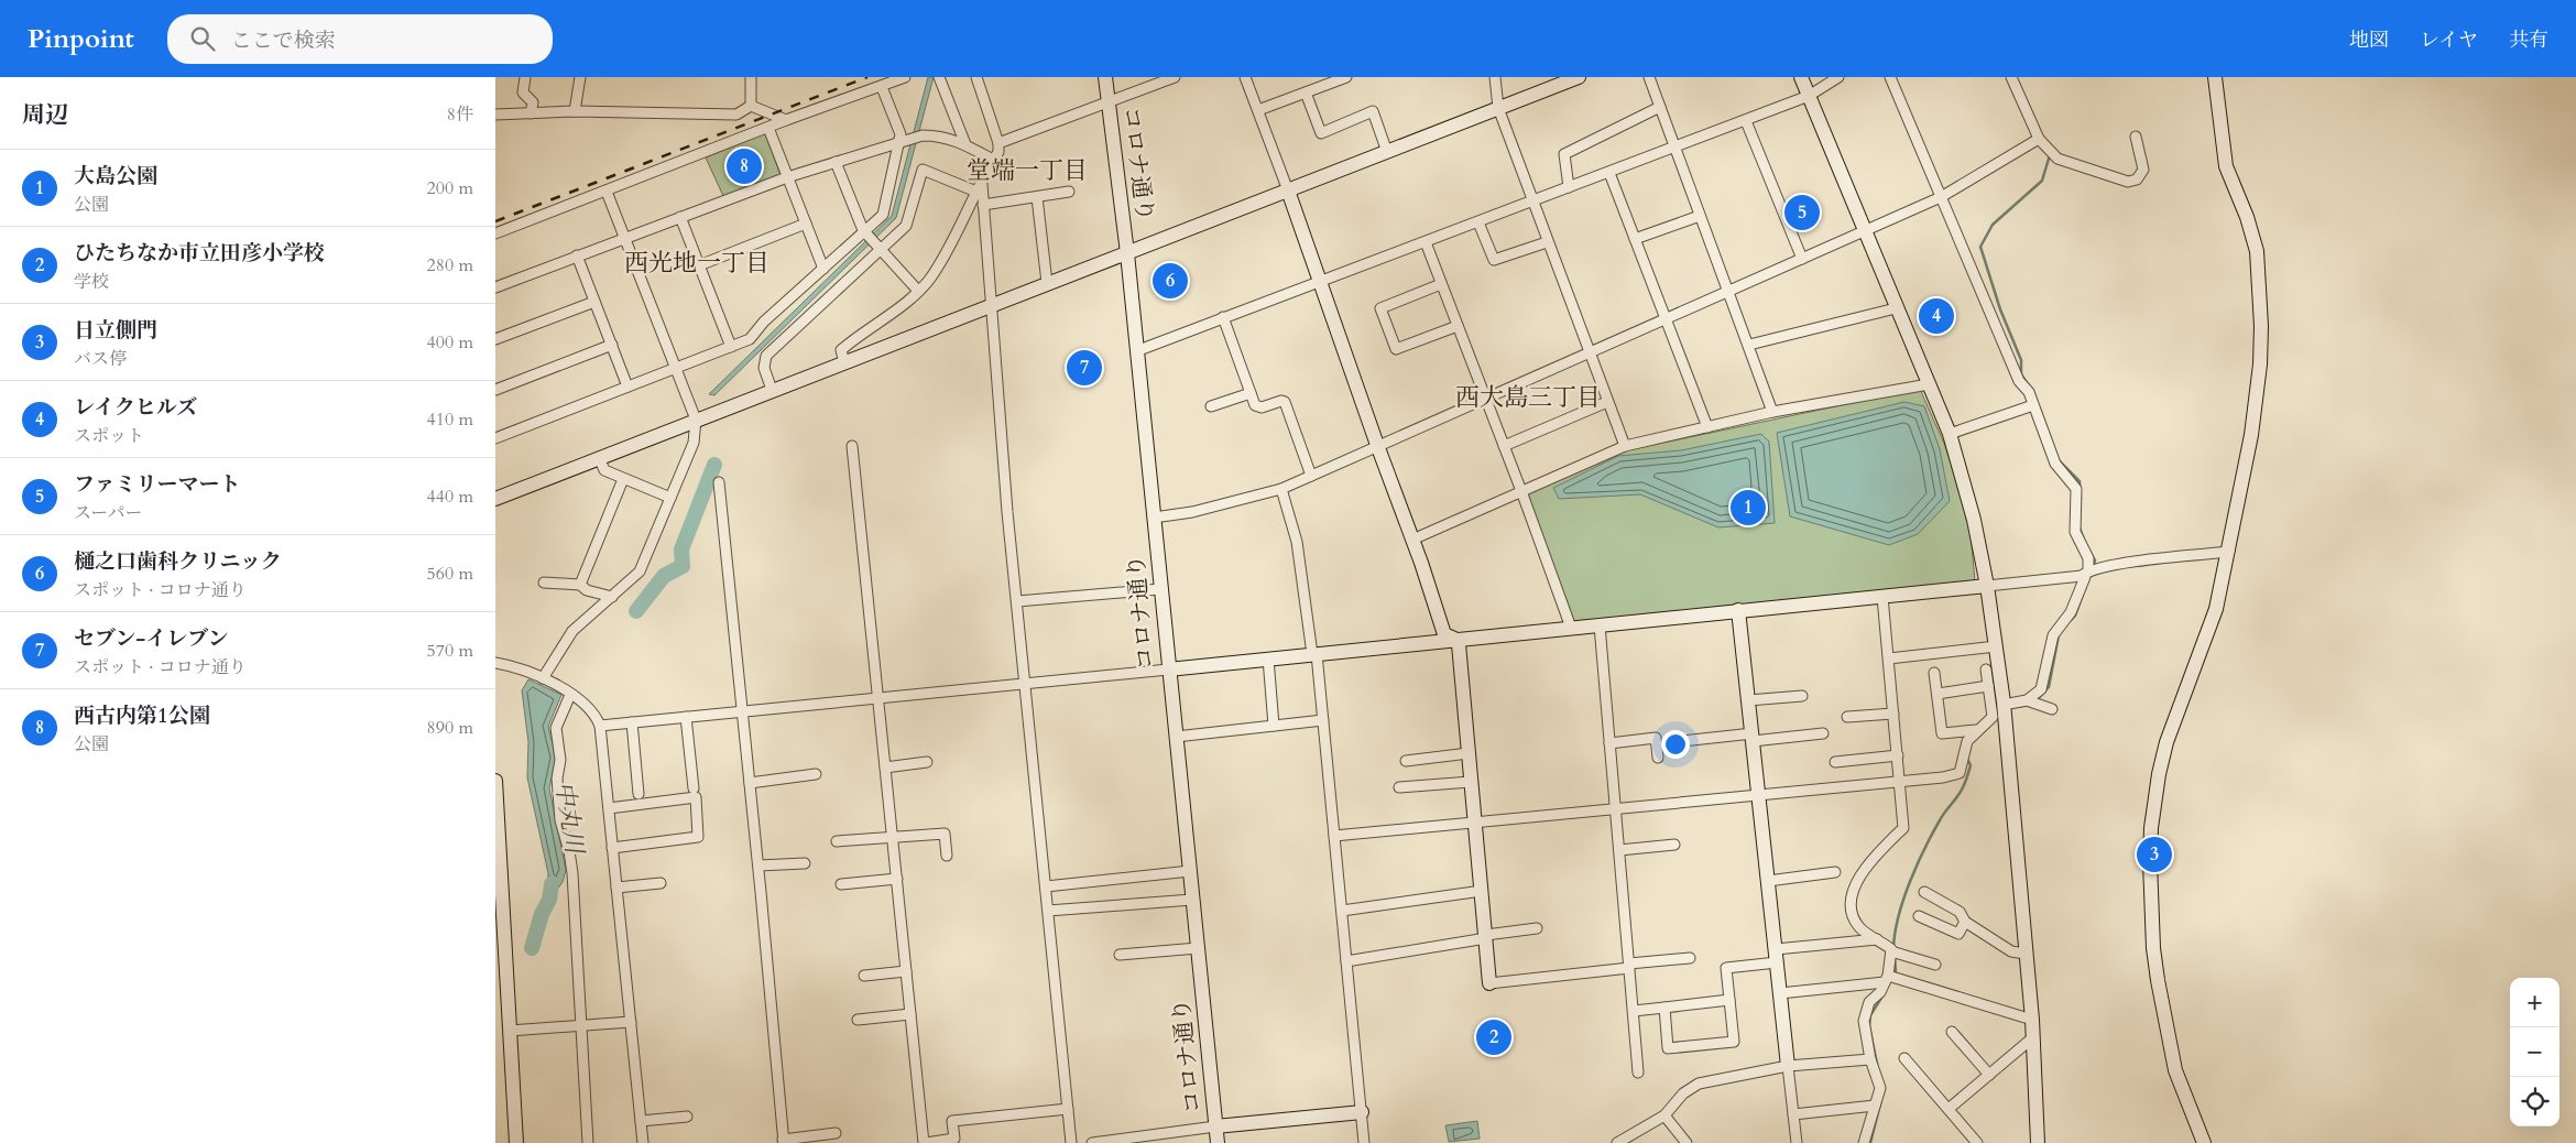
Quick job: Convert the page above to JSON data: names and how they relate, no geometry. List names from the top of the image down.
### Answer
{
  "streets": {
    "street": ["コロナ通り"]
  },
  "districts": ["堂端一丁目", "西光地一丁目", "西大島三丁目"],
  "water": ["中丸川"],
  "page": {
    "header": "Pinpoint",
    "search": "ここで検索",
    "nav": ["地図", "レイヤ", "共有"],
    "heading": ["周辺", "8件"],
    "pins": [
      "8",
      "5",
      "6",
      "4",
      "7",
      "1",
      "3",
      "2"
    ],
    "list": [
      {
        "mark": "1",
        "name": "大島公園",
        "note": "公園",
        "value": "200 m"
      },
      {
        "mark": "2",
        "name": "ひたちなか市立田彦小学校",
        "note": "学校",
        "value": "280 m"
      },
      {
        "mark": "3",
        "name": "日立側門",
        "note": "バス停",
        "value": "400 m"
      },
      {
        "mark": "4",
        "name": "レイクヒルズ",
        "note": "スポット",
        "value": "410 m"
      },
      {
        "mark": "5",
        "name": "ファミリーマート",
        "note": "スーパー",
        "value": "440 m"
      },
      {
        "mark": "6",
        "name": "樋之口歯科クリニック",
        "note": "スポット · コロナ通り",
        "value": "560 m"
      },
      {
        "mark": "7",
        "name": "セブン-イレブン",
        "note": "スポット · コロナ通り",
        "value": "570 m"
      },
      {
        "mark": "8",
        "name": "西古内第1公園",
        "note": "公園",
        "value": "890 m"
      }
    ],
    "map_buttons": ["+", "−"]
  }
}
